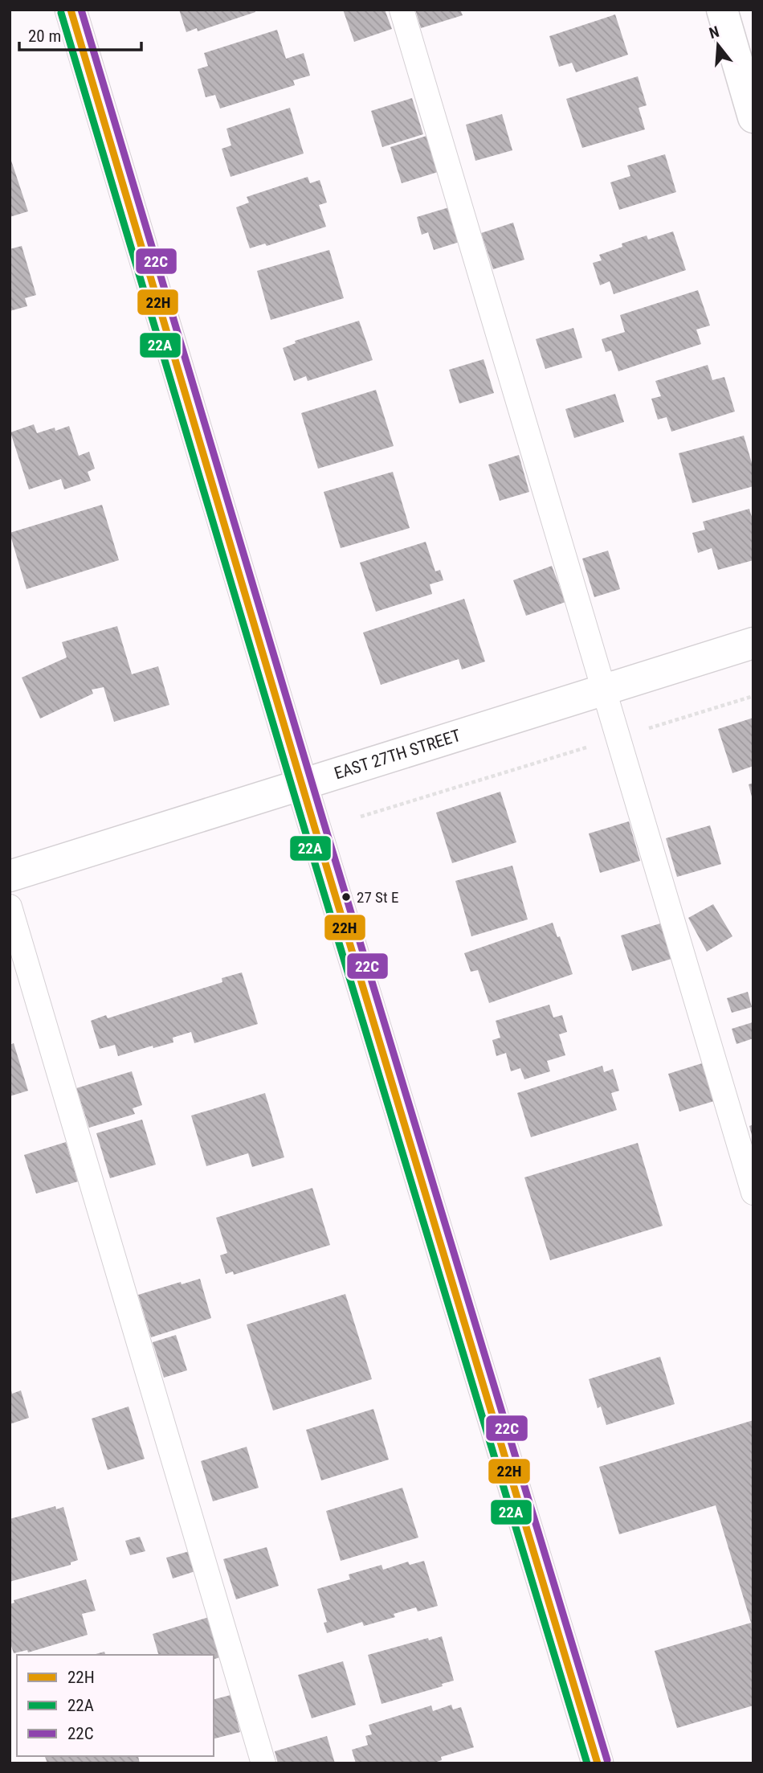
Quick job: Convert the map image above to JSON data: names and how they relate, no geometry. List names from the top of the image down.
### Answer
{
  "streets": {
    "main road": ["EAST 27TH STREET"]
  },
  "places": ["27 St E"],
  "lines": ["transit line 22H", "transit line 22C", "transit line 22A"],
  "legend": ["22H", "22A", "22C"],
  "scale_bar": "20 m",
  "north": "top"
}
